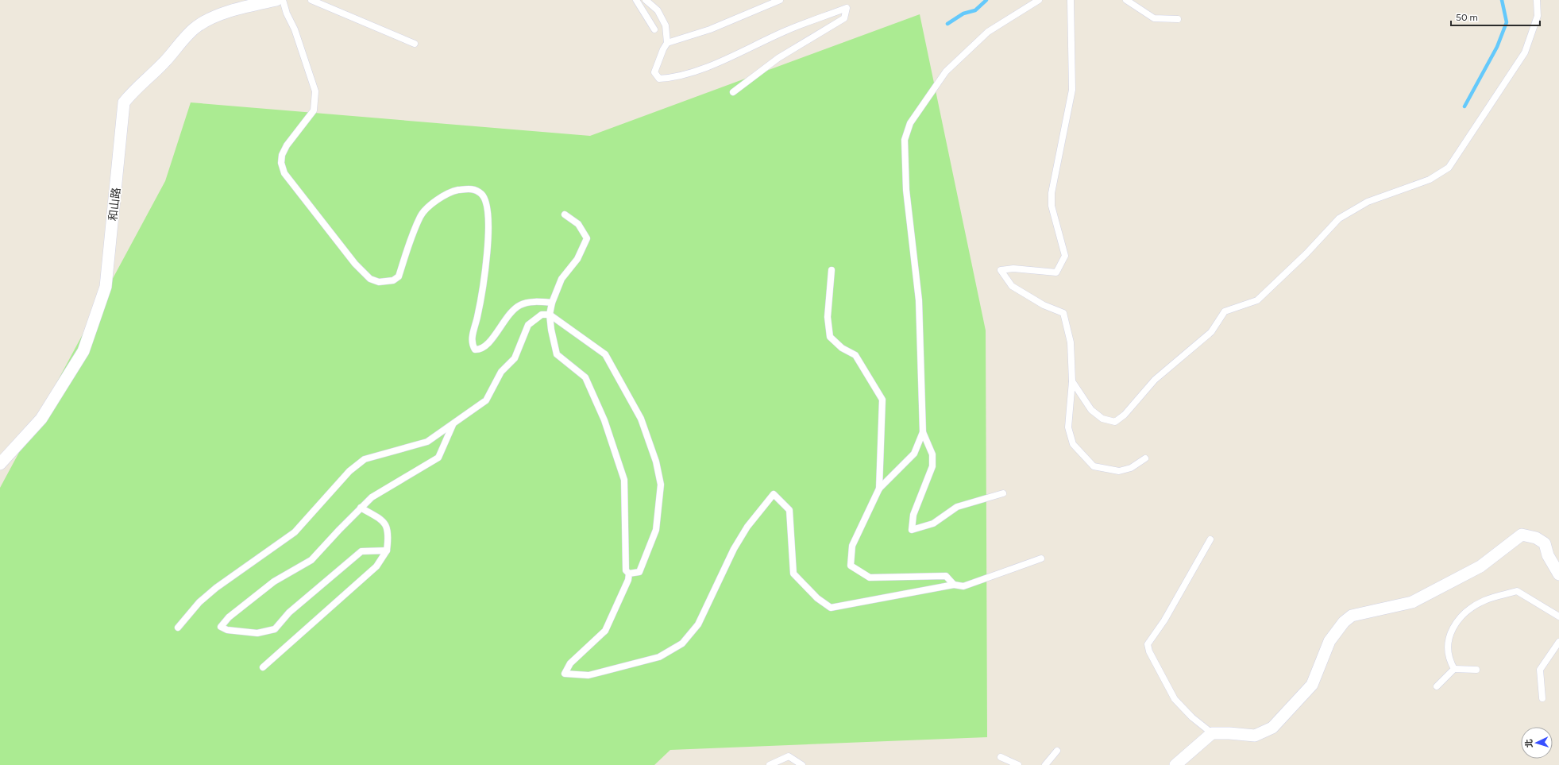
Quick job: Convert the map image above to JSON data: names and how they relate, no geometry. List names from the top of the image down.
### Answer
{
  "streets": {
    "street": ["和山路"]
  },
  "scale_bar": "50 m",
  "north": "left"
}
